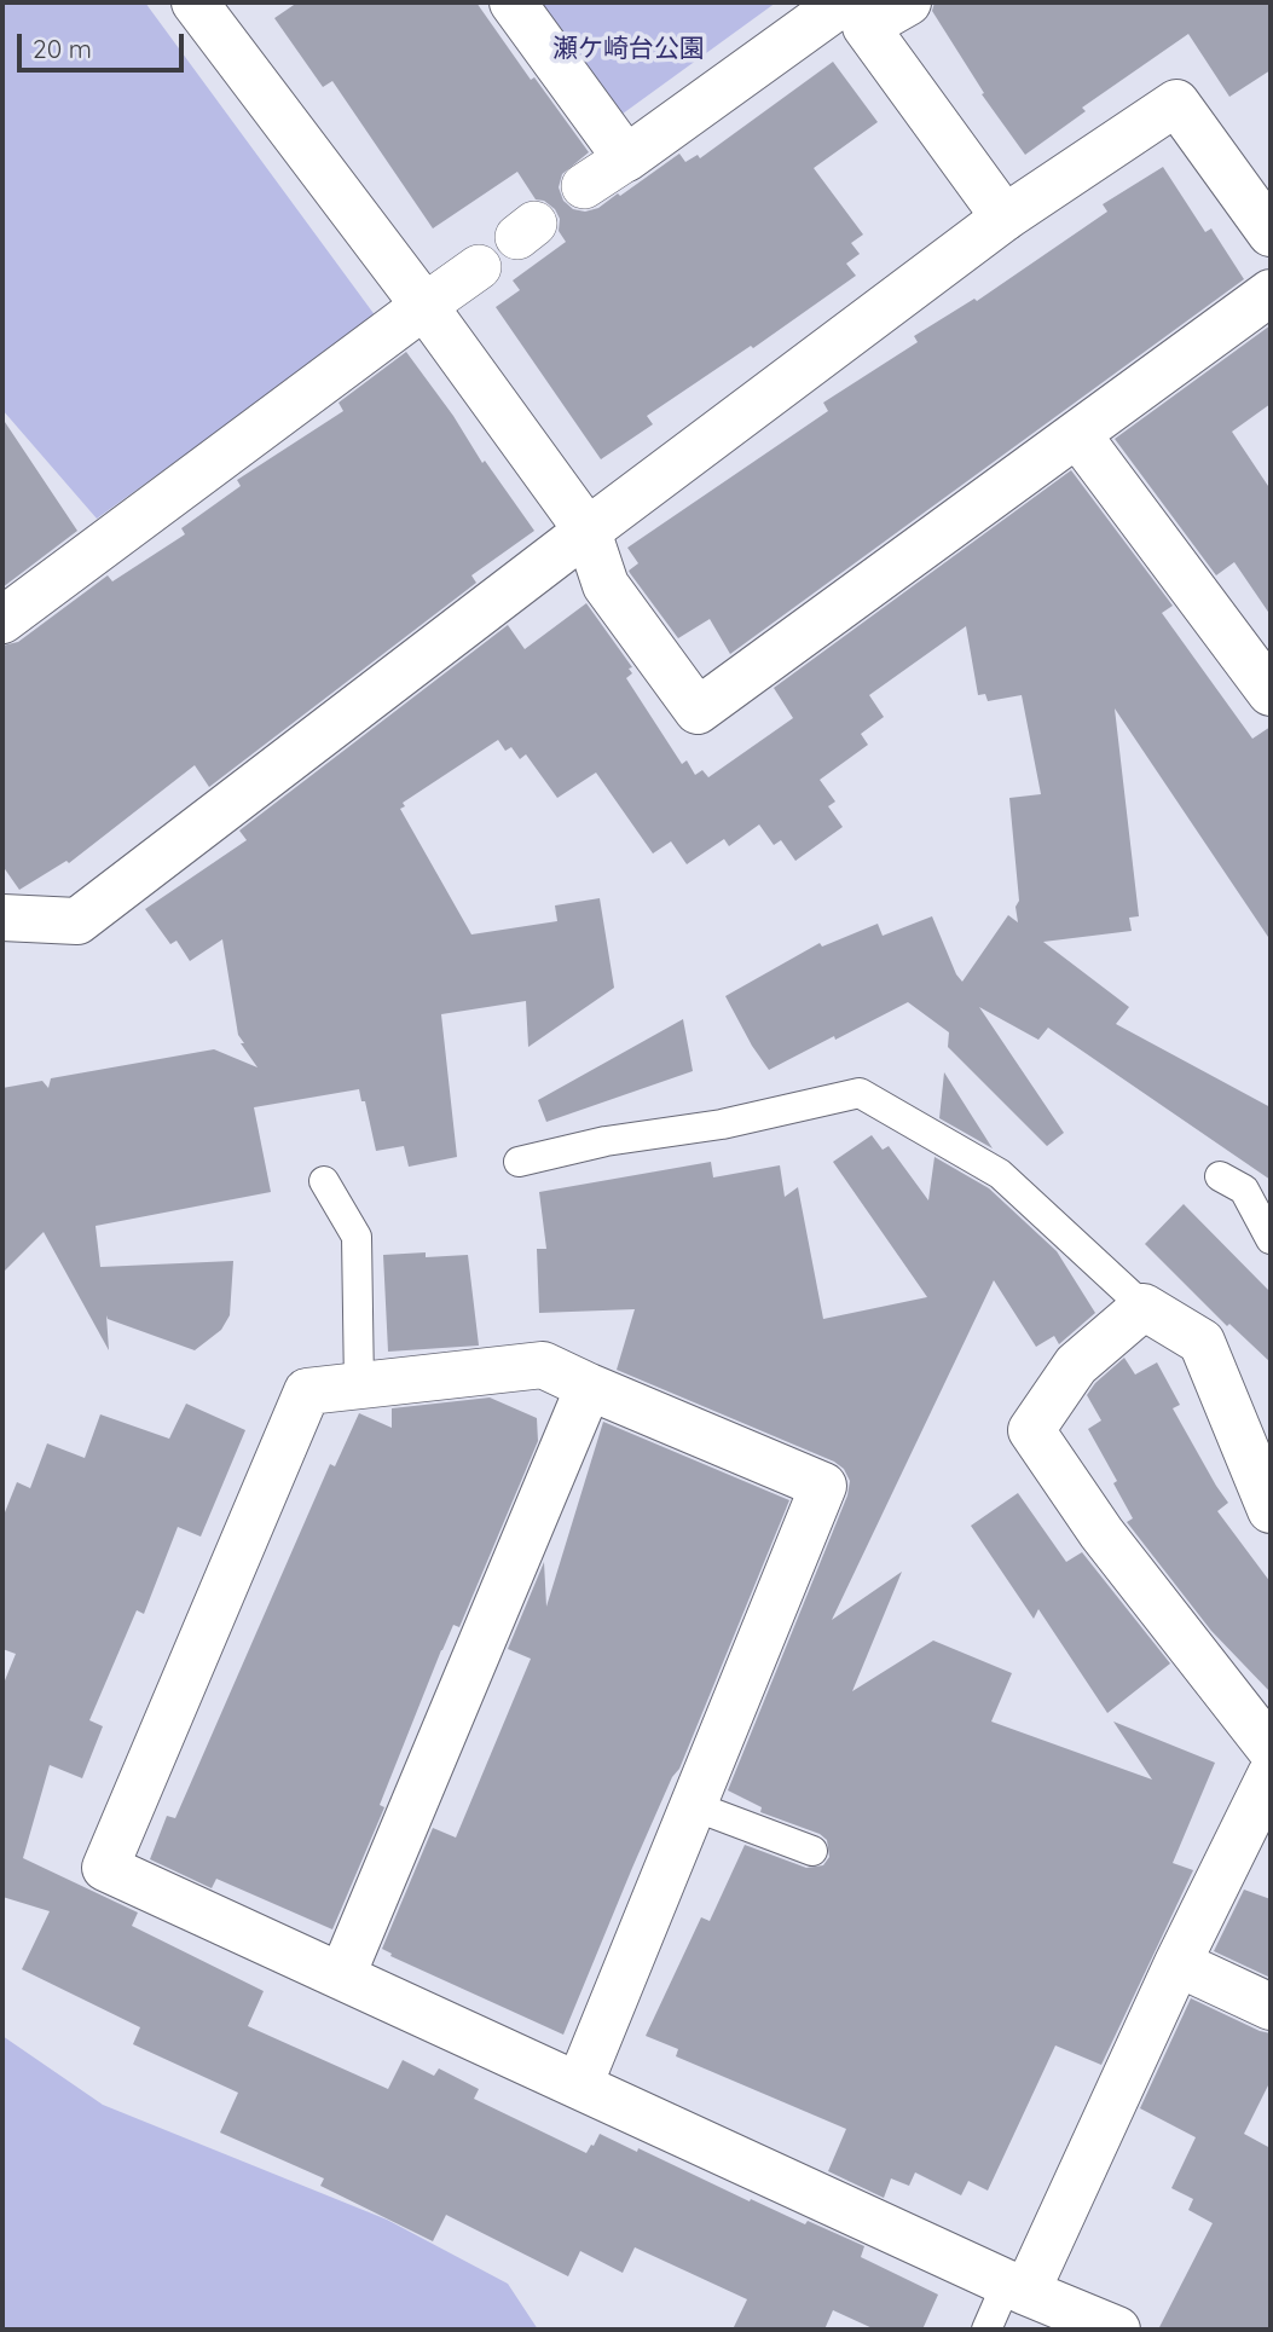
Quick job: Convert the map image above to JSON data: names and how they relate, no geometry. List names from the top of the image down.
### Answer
{
  "parks": ["瀬ケ崎台公園"],
  "scale_bar": "20 m"
}
